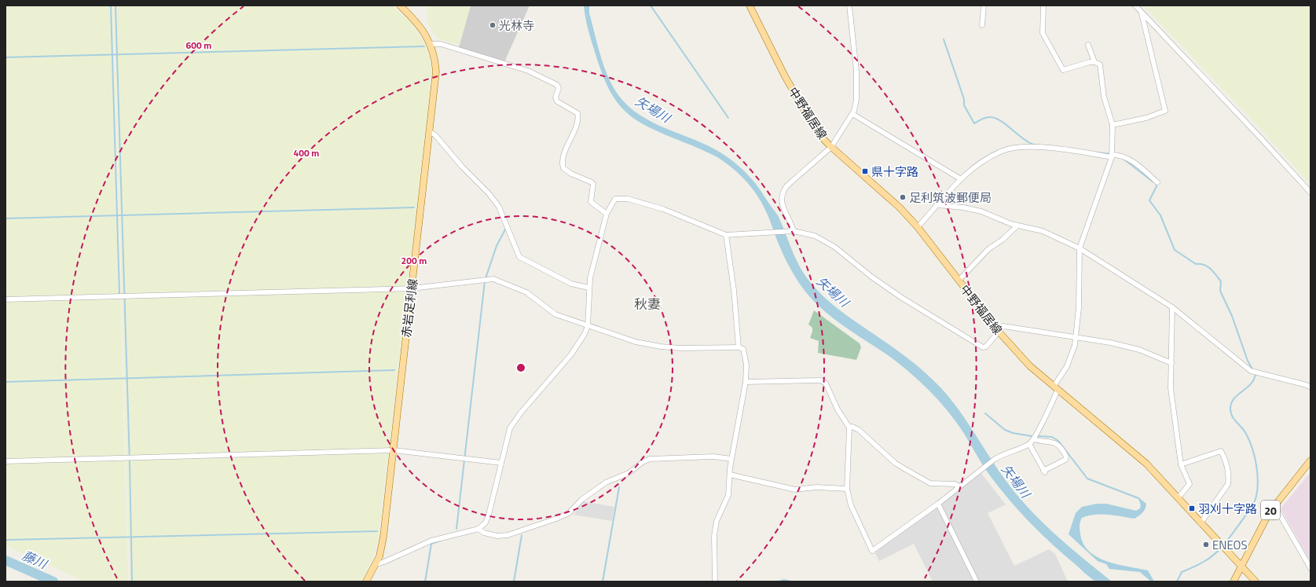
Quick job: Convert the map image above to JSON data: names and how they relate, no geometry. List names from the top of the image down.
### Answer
{
  "streets": {
    "main road": ["中野福居線", "赤岩足利線", "20"]
  },
  "crossings": [
    ["中野福居線", "20"]
  ],
  "districts": ["秋妻"],
  "water": ["矢場川", "藤川"],
  "places": {
    "other": ["光林寺", "足利筑波郵便局", "ENEOS"],
    "transit": ["県十字路", "羽刈十字路"]
  },
  "rings": ["600 m", "400 m", "200 m"]
}
